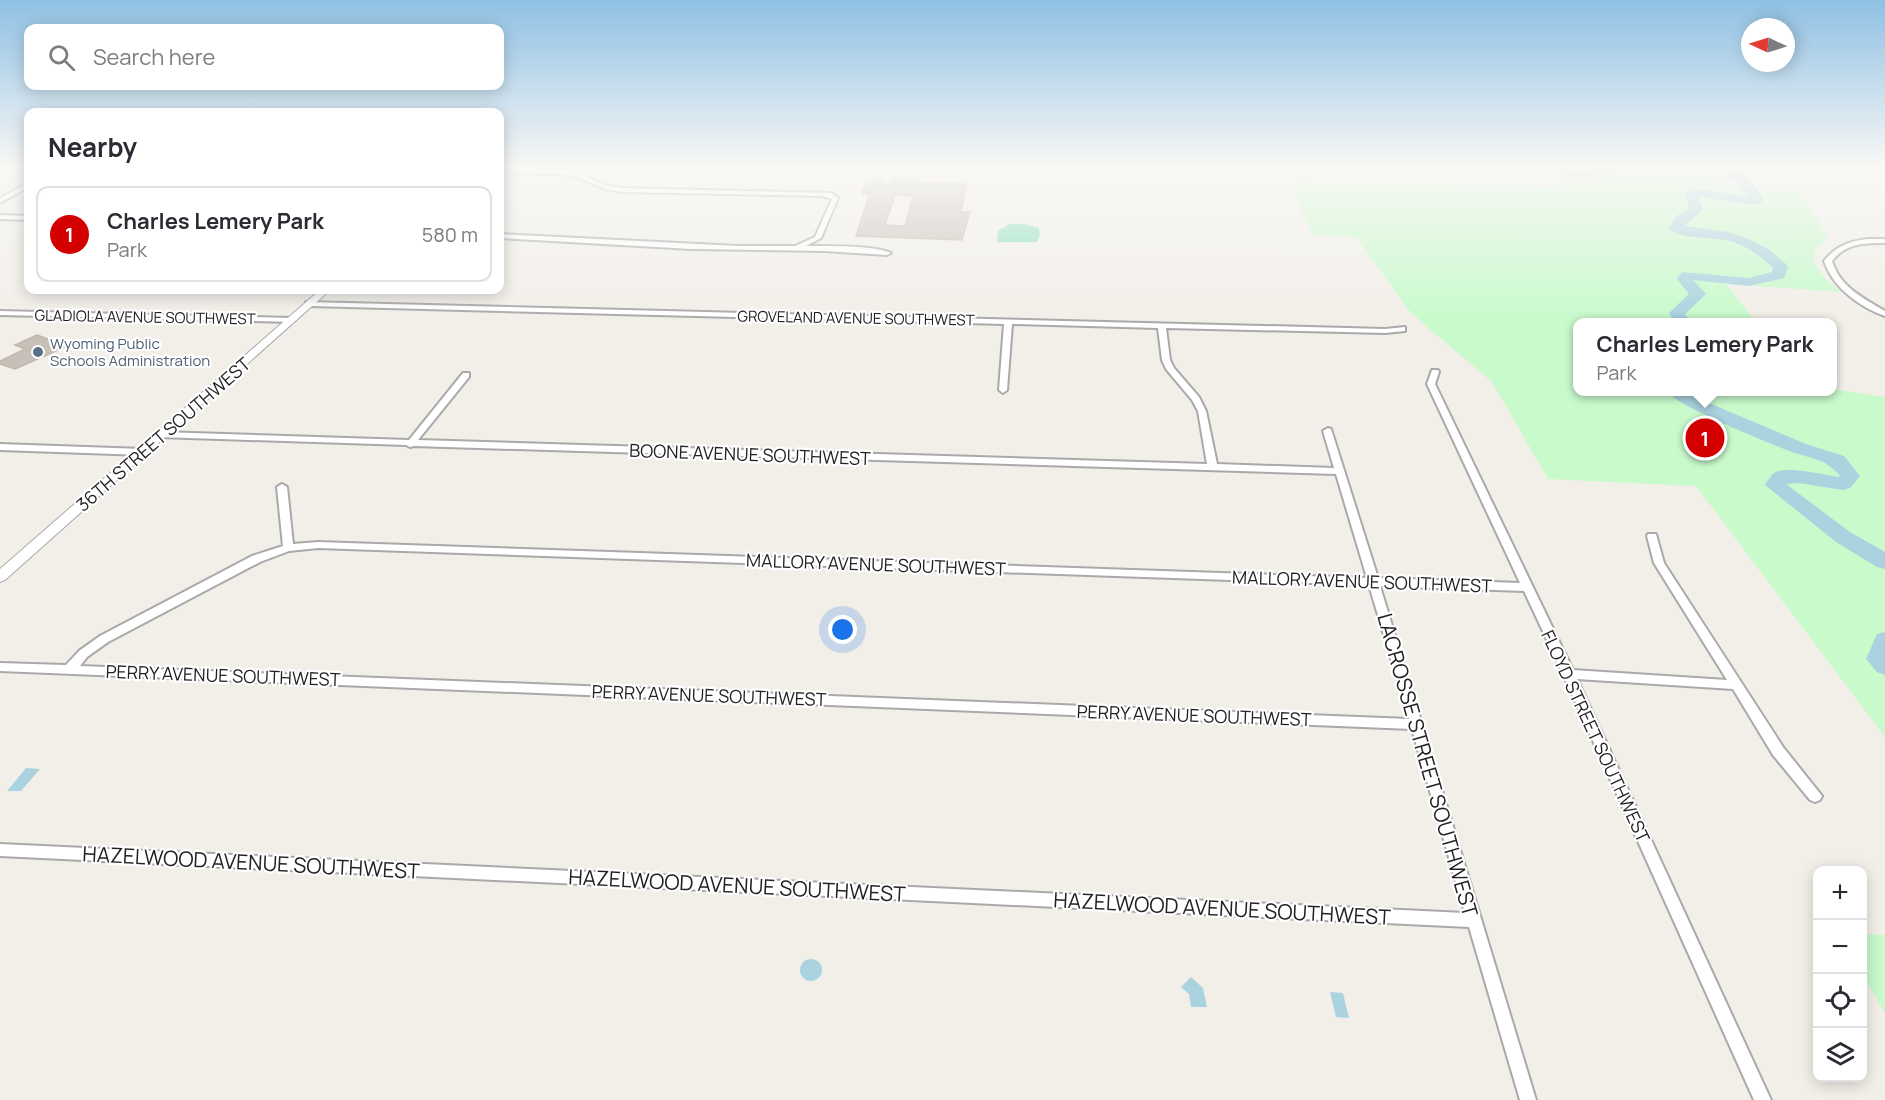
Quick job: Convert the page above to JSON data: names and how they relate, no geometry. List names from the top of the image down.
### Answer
{
  "streets": {
    "street": [
      "GLADIOLA AVENUE SOUTHWEST",
      "GROVELAND AVENUE SOUTHWEST",
      "36TH STREET SOUTHWEST",
      "BOONE AVENUE SOUTHWEST",
      "MALLORY AVENUE SOUTHWEST",
      "PERRY AVENUE SOUTHWEST",
      "FLOYD STREET SOUTHWEST",
      "LACROSSE STREET SOUTHWEST",
      "HAZELWOOD AVENUE SOUTHWEST"
    ]
  },
  "crossings": [
    ["GLADIOLA AVENUE SOUTHWEST", "36TH STREET SOUTHWEST"],
    ["GROVELAND AVENUE SOUTHWEST", "36TH STREET SOUTHWEST"],
    ["36TH STREET SOUTHWEST", "BOONE AVENUE SOUTHWEST"],
    ["BOONE AVENUE SOUTHWEST", "LACROSSE STREET SOUTHWEST"],
    ["MALLORY AVENUE SOUTHWEST", "PERRY AVENUE SOUTHWEST"],
    ["MALLORY AVENUE SOUTHWEST", "FLOYD STREET SOUTHWEST"],
    ["MALLORY AVENUE SOUTHWEST", "LACROSSE STREET SOUTHWEST"],
    ["PERRY AVENUE SOUTHWEST", "LACROSSE STREET SOUTHWEST"],
    ["LACROSSE STREET SOUTHWEST", "HAZELWOOD AVENUE SOUTHWEST"]
  ],
  "places": ["Wyoming Public Schools Administration"],
  "north": "left",
  "page": {
    "search": "Search here",
    "heading": "Nearby",
    "list": [
      {
        "mark": "1",
        "name": "Charles Lemery Park",
        "note": "Park",
        "value": "580 m"
      }
    ],
    "popup": ["Charles Lemery Park", "Park"],
    "pins": "1",
    "map_buttons": ["+", "−"]
  }
}
